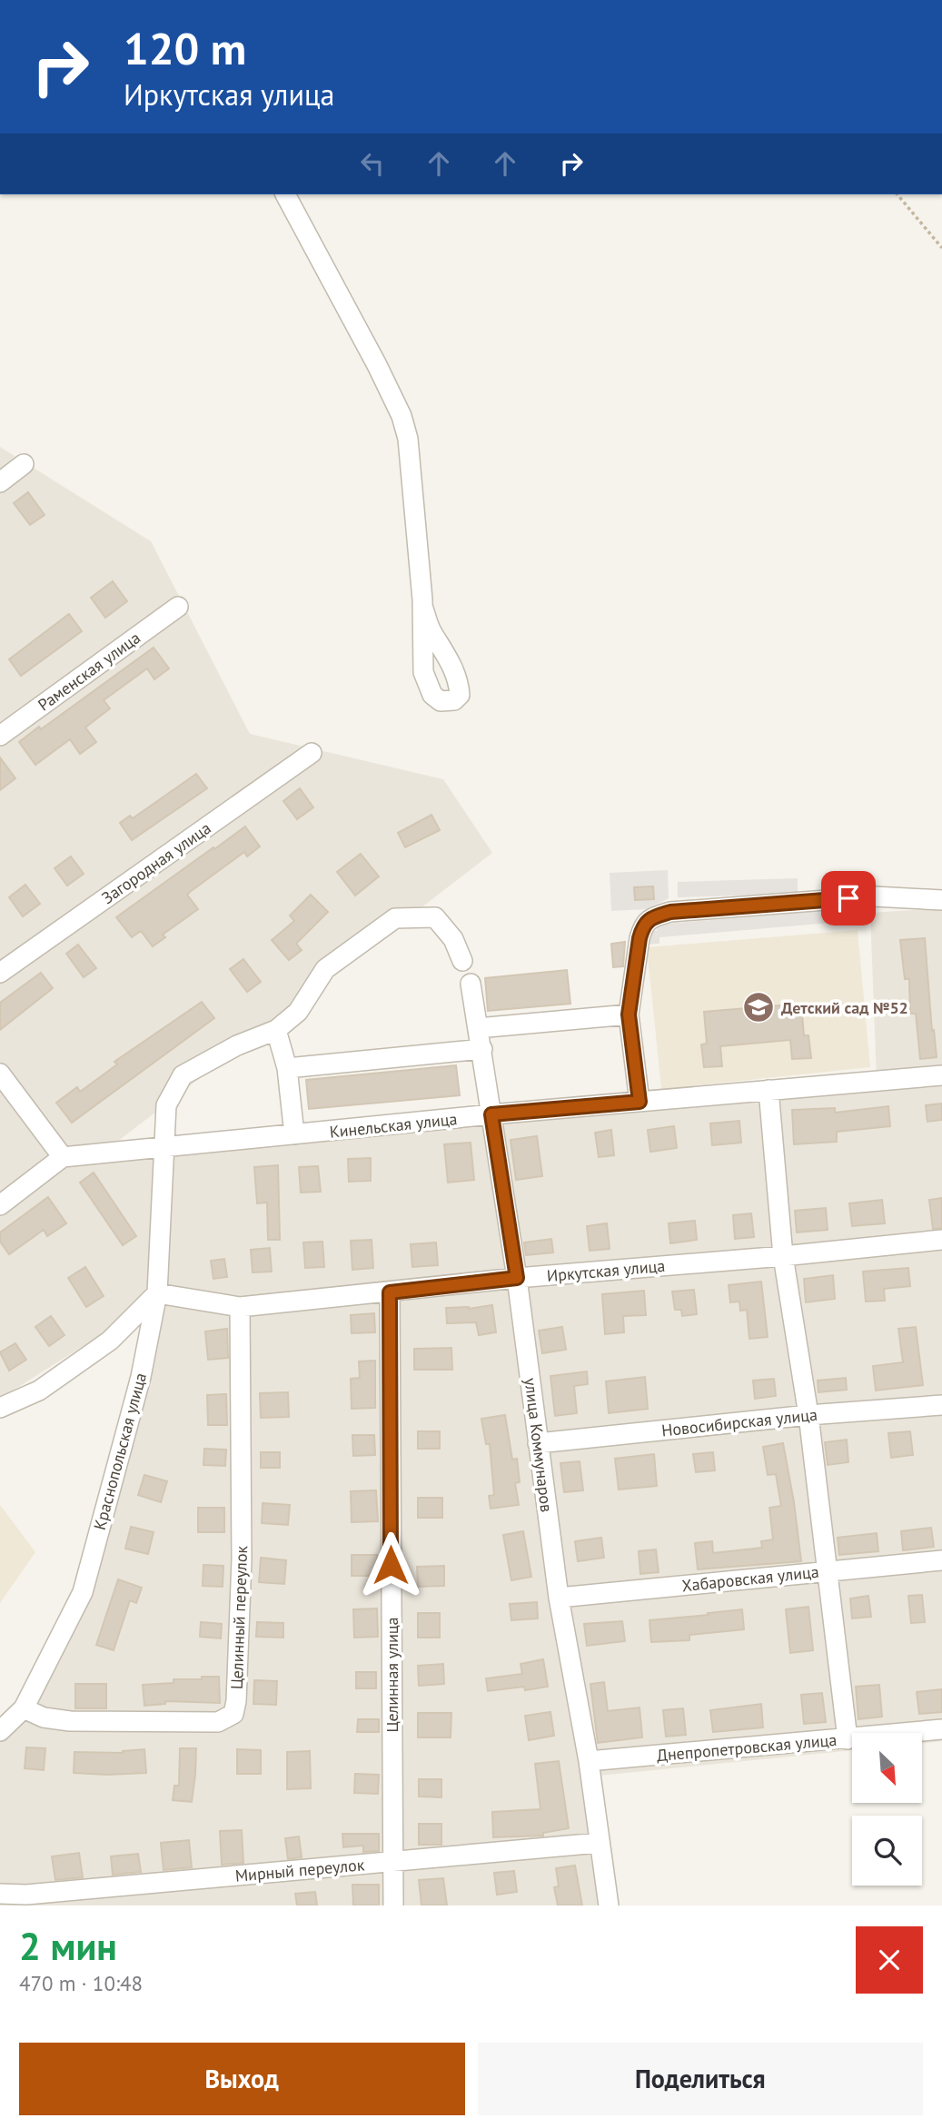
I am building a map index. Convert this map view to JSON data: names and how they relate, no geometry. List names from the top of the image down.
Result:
{
  "streets": {
    "street": [
      "Раменская улица",
      "Загородная улица",
      "Кинельская улица",
      "Иркутская улица",
      "Новосибирская улица",
      "улица Коммунаров",
      "Краснопольская улица",
      "Хабаровская улица",
      "Целинный переулок",
      "Целинная улица",
      "Днепропетровская улица",
      "Мирный переулок"
    ]
  },
  "crossings": [
    ["Кинельская улица", "улица Коммунаров"],
    ["Кинельская улица", "Краснопольская улица"],
    ["Иркутская улица", "улица Коммунаров"],
    ["Иркутская улица", "Краснопольская улица"],
    ["Иркутская улица", "Целинный переулок"],
    ["Иркутская улица", "Целинная улица"],
    ["Новосибирская улица", "улица Коммунаров"],
    ["улица Коммунаров", "Хабаровская улица"],
    ["улица Коммунаров", "Днепропетровская улица"],
    ["улица Коммунаров", "Мирный переулок"],
    ["Краснопольская улица", "Целинный переулок"],
    ["Целинная улица", "Мирный переулок"]
  ],
  "places": {
    "school or university": ["Детский сад №52"]
  },
  "north": "bottom right",
  "page": {
    "turn": ["120 m", "Иркутская улица"],
    "heading": ["2 мин", "470 m · 10:48"],
    "buttons": ["Выход", "Поделиться"]
  }
}
